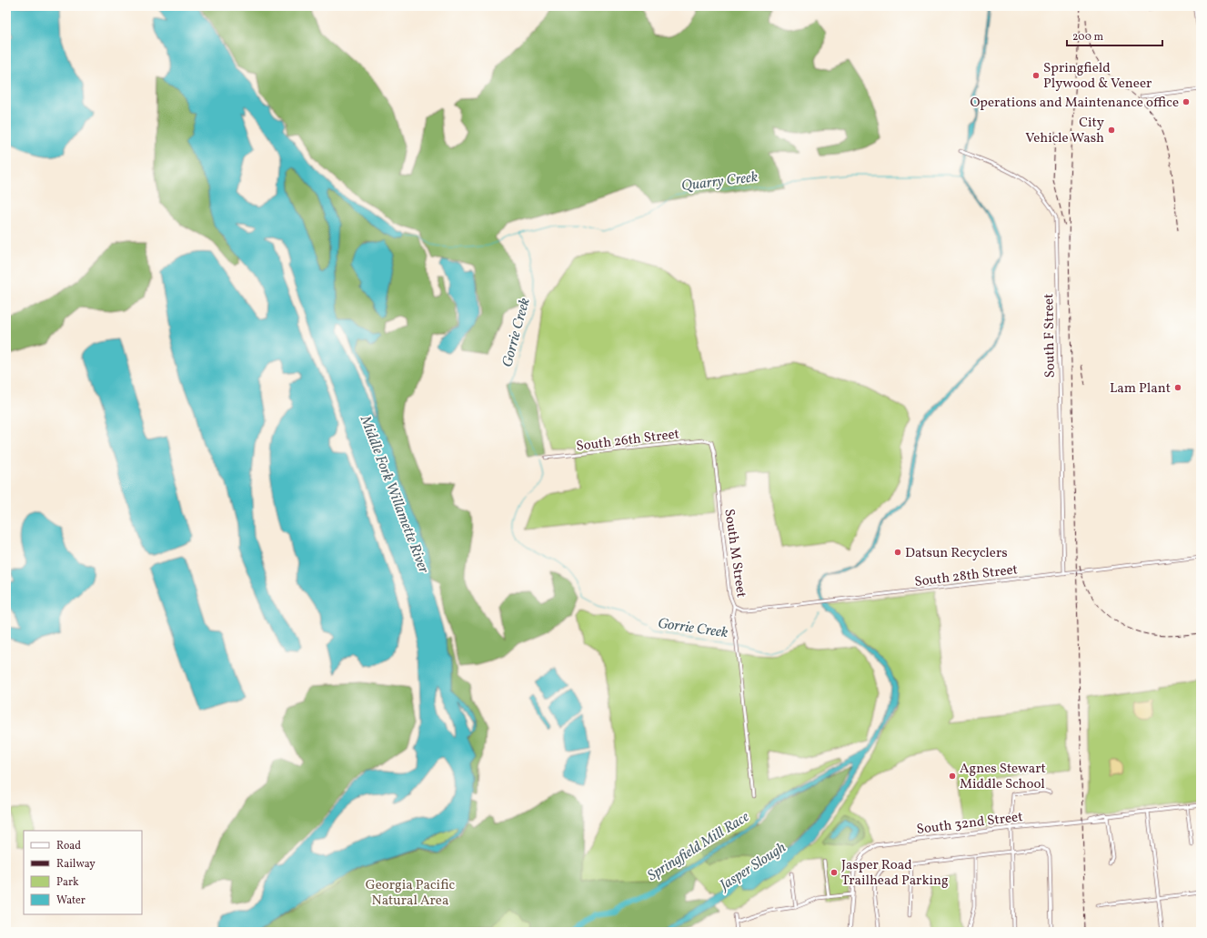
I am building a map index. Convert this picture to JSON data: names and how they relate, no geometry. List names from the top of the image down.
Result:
{
  "streets": {
    "street": [
      "South F Street",
      "South 26th Street",
      "South M Street",
      "South 28th Street",
      "South 32nd Street"
    ]
  },
  "crossings": [
    ["South F Street", "South 28th Street"],
    ["South 26th Street", "South M Street"],
    ["South M Street", "South 28th Street"]
  ],
  "water": [
    "Quarry Creek",
    "Gorrie Creek",
    "Middle Fork Willamette River",
    "Springfield Mill Race",
    "Jasper Slough"
  ],
  "parks": ["Georgia Pacific Natural Area"],
  "places": [
    "Springfield Plywood & Veneer",
    "Operations and Maintenance office",
    "City Vehicle Wash",
    "Lam Plant",
    "Datsun Recyclers",
    "Agnes Stewart Middle School",
    "Jasper Road Trailhead Parking"
  ],
  "legend": [
    "Road",
    "Railway",
    "Park",
    "Water"
  ],
  "scale_bar": "200 m"
}
